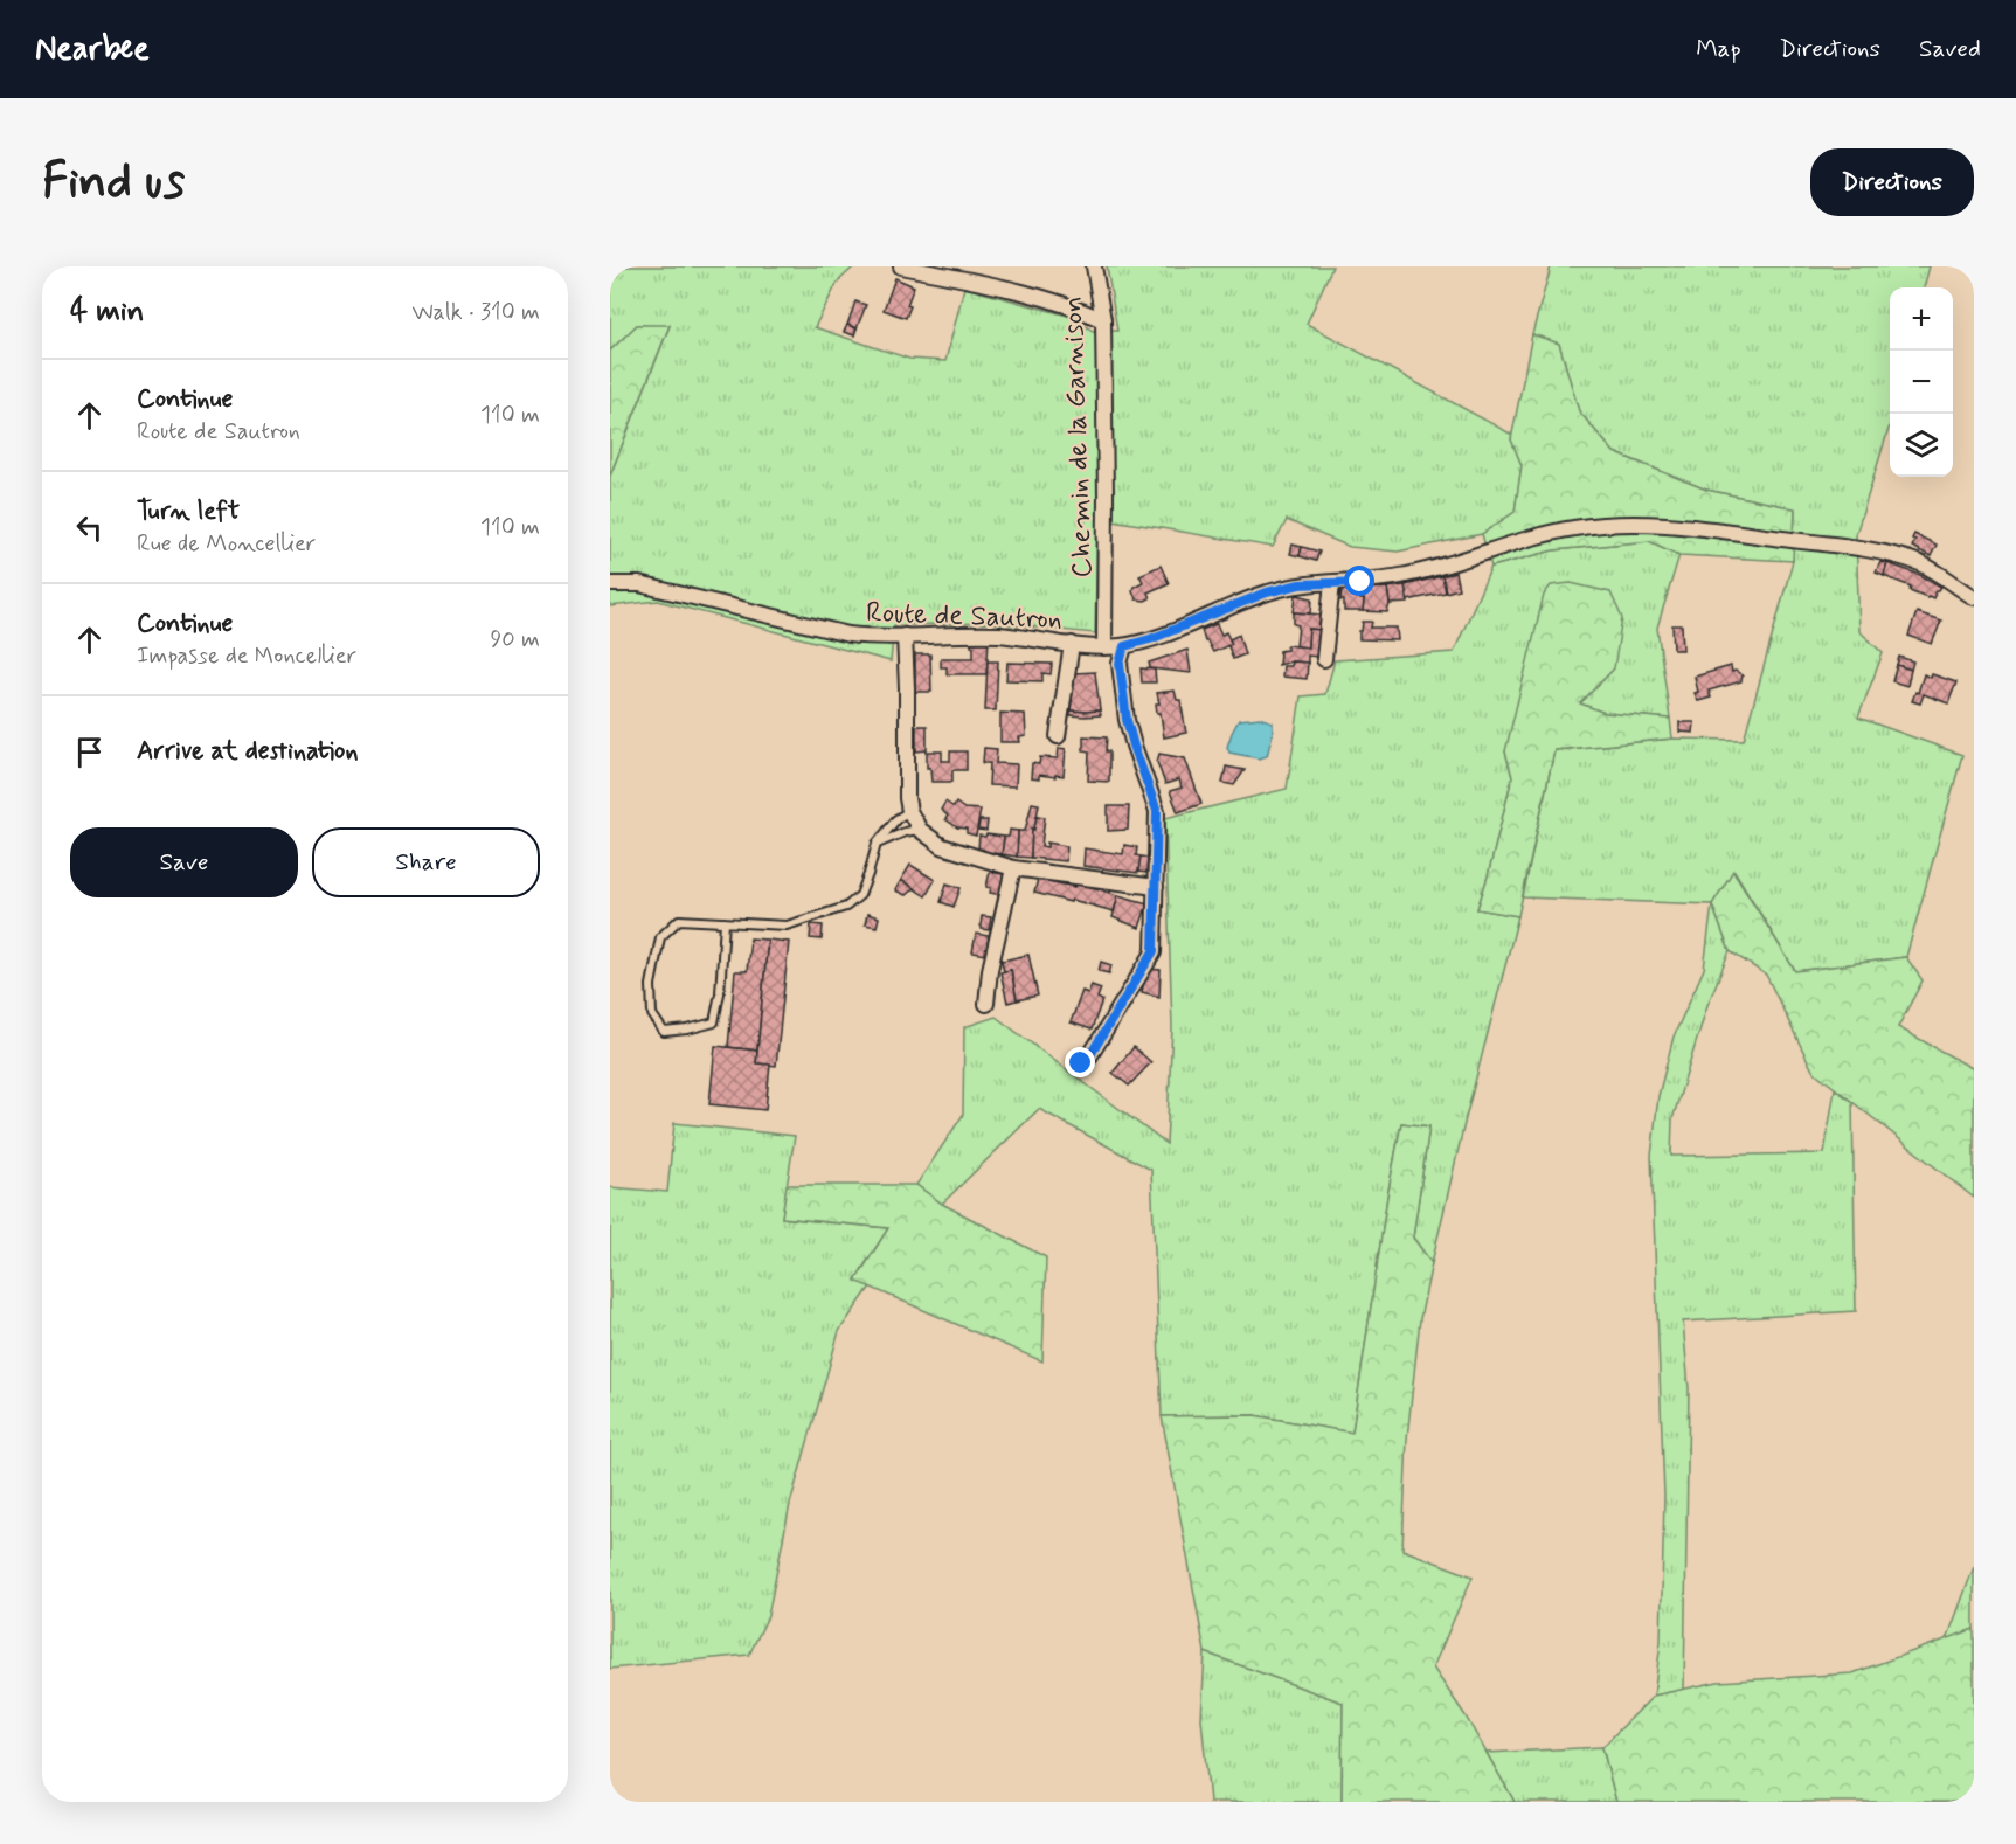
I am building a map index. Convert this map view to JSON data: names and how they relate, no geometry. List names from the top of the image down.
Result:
{
  "streets": {
    "street": ["Chemin de la Garnison", "Route de Sautron"]
  },
  "crossings": [
    ["Chemin de la Garnison", "Route de Sautron"]
  ],
  "page": {
    "header": "Nearbee",
    "nav": ["Map", "Directions", "Saved"],
    "buttons": [
      "Directions",
      ["Save", "Share"]
    ],
    "title": "Find us",
    "heading": ["4 min", "Walk · 310 m"],
    "map_buttons": ["+", "−"],
    "list": [
      ["Continue", "Route de Sautron", "110 m"],
      ["Turn left", "Rue de Moncellier", "110 m"],
      ["Continue", "Impasse de Moncellier", "90 m"],
      "Arrive at destination"
    ]
  }
}
